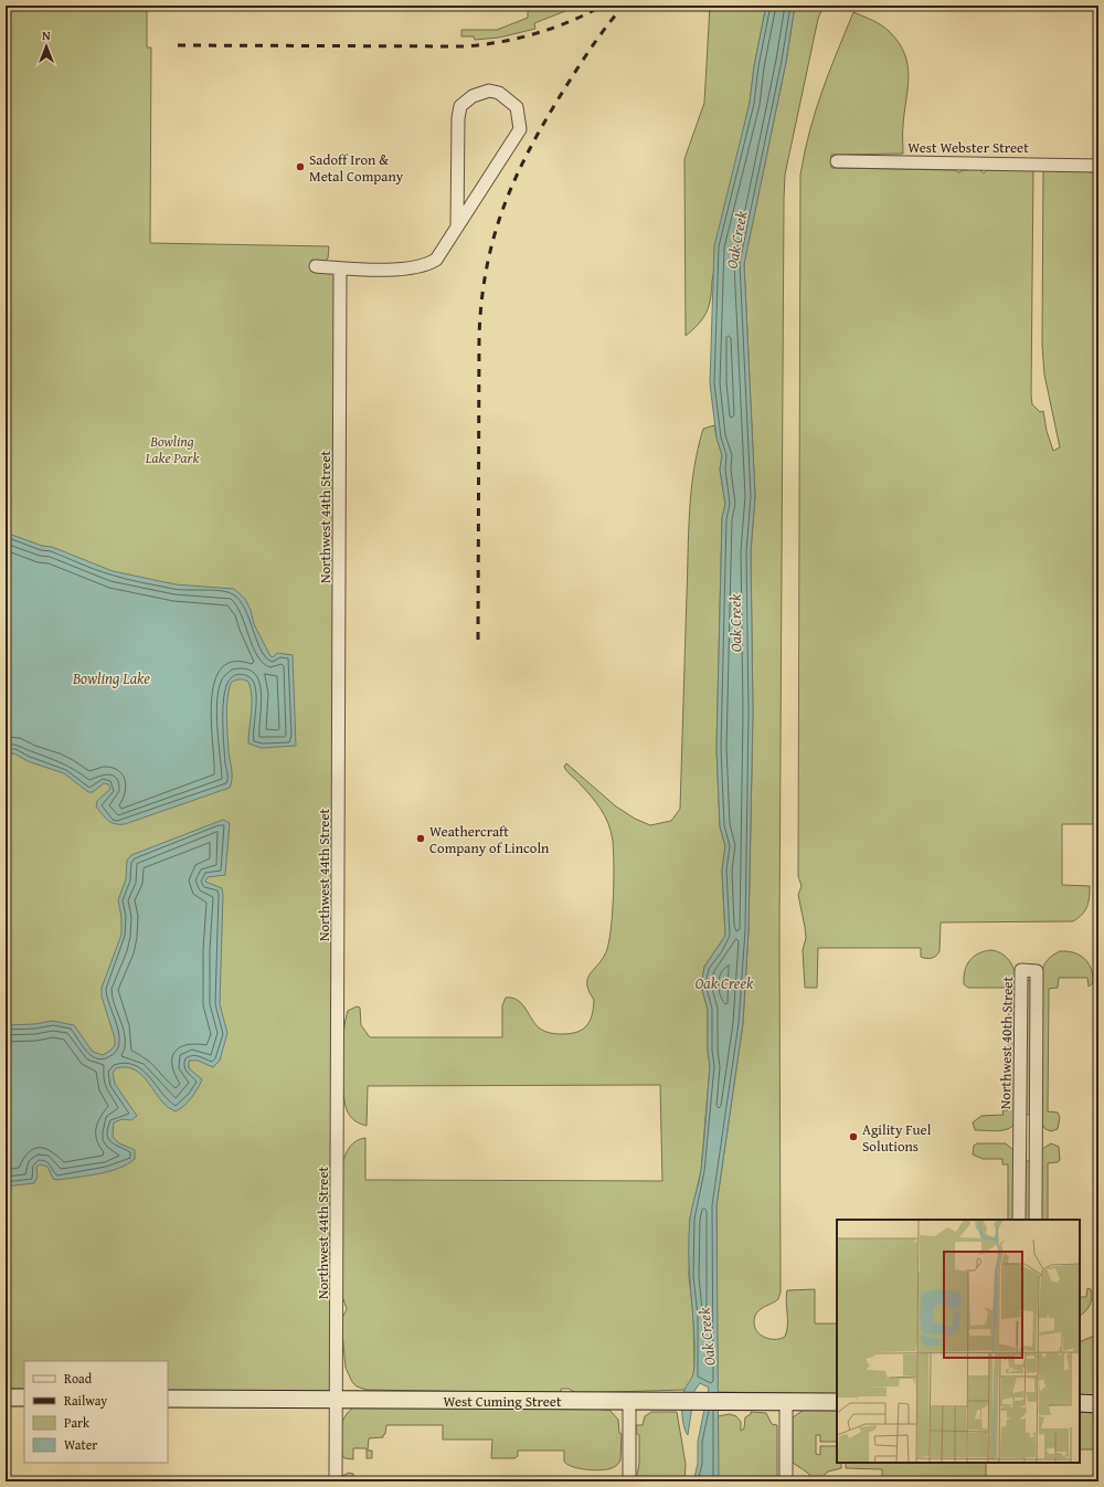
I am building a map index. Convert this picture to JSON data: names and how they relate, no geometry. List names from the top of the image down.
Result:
{
  "streets": {
    "street": [
      "West Webster Street",
      "Northwest 44th Street",
      "Northwest 40th Street",
      "West Cuming Street"
    ]
  },
  "crossings": [
    ["Northwest 44th Street", "West Cuming Street"]
  ],
  "water": ["Oak Creek", "Bowling Lake"],
  "parks": ["Bowling Lake Park"],
  "places": ["Sadoff Iron & Metal Company", "Weathercraft Company of Lincoln", "Agility Fuel Solutions"],
  "legend": [
    "Road",
    "Railway",
    "Park",
    "Water"
  ],
  "north": "top"
}
